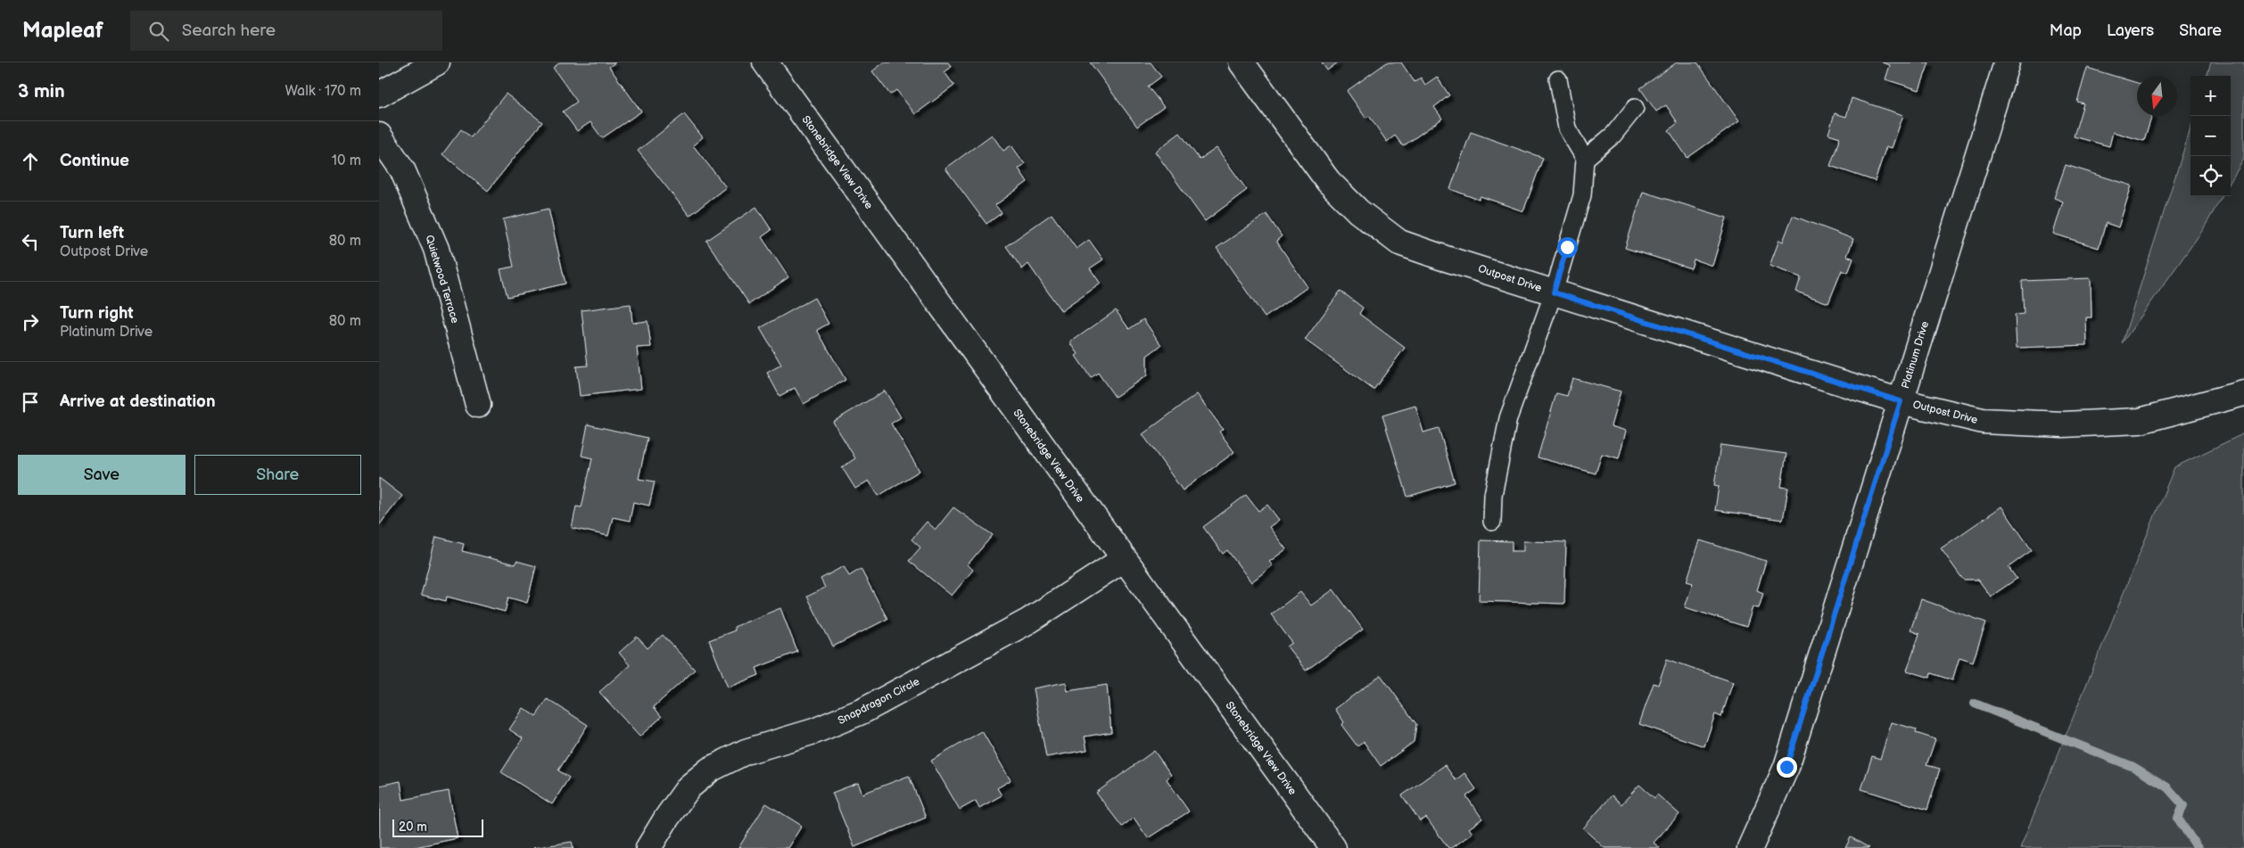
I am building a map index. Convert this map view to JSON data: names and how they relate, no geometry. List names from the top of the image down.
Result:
{
  "streets": {
    "street": [
      "Stonebridge View Drive",
      "Outpost Drive",
      "Quietwood Terrace",
      "Platinum Drive",
      "Snapdragon Circle"
    ]
  },
  "crossings": [
    ["Stonebridge View Drive", "Snapdragon Circle"],
    ["Outpost Drive", "Platinum Drive"]
  ],
  "scale_bar": "20 m",
  "north": "bottom",
  "page": {
    "header": "Mapleaf",
    "search": "Search here",
    "nav": ["Map", "Layers", "Share"],
    "heading": ["3 min", "Walk · 170 m"],
    "map_buttons": ["+", "−"],
    "list": [
      ["Continue", "10 m"],
      ["Turn left", "Outpost Drive", "80 m"],
      ["Turn right", "Platinum Drive", "80 m"],
      "Arrive at destination"
    ],
    "buttons": ["Save", "Share"],
    "scale": "20 m"
  }
}
